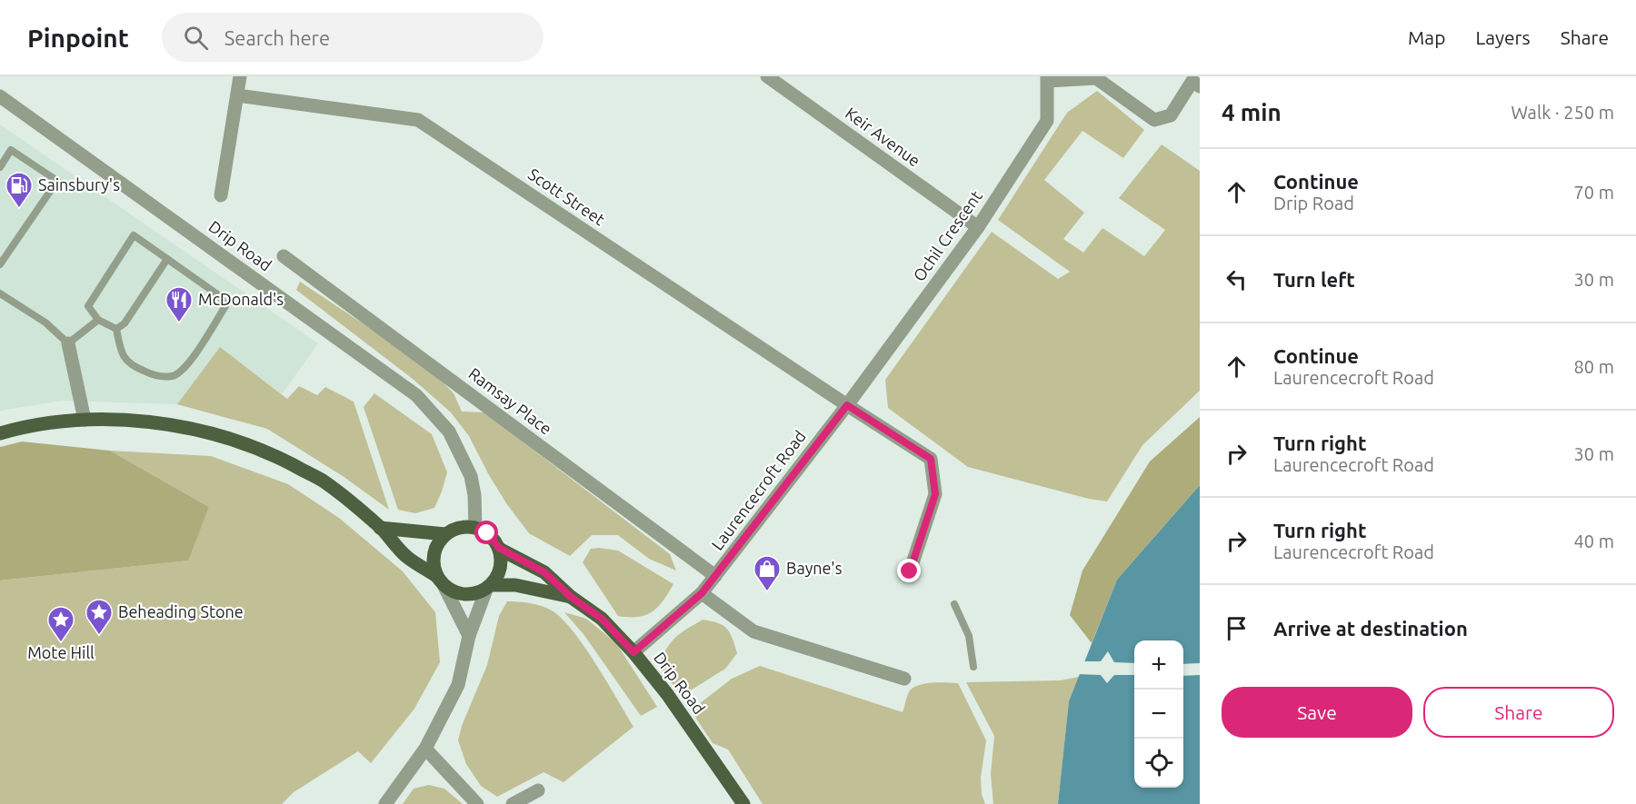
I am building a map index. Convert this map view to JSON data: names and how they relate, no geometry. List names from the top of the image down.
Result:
{
  "streets": {
    "main road": ["Drip Road"],
    "street": [
      "Keir Avenue",
      "Scott Street",
      "Ochil Crescent",
      "Ramsay Place",
      "Laurencecroft Road"
    ]
  },
  "crossings": [
    ["Keir Avenue", "Ochil Crescent"],
    ["Scott Street", "Ochil Crescent"],
    ["Scott Street", "Laurencecroft Road"],
    ["Ochil Crescent", "Laurencecroft Road"],
    ["Drip Road", "Laurencecroft Road"],
    ["Ramsay Place", "Laurencecroft Road"]
  ],
  "places": {
    "fuel station": ["Sainsbury's"],
    "restaurant": ["McDonald's"],
    "shop": ["Bayne's"],
    "place": ["Beheading Stone", "Mote Hill"]
  },
  "page": {
    "header": "Pinpoint",
    "search": "Search here",
    "nav": ["Map", "Layers", "Share"],
    "heading": ["4 min", "Walk · 250 m"],
    "list": [
      ["Continue", "Drip Road", "70 m"],
      ["Turn left", "30 m"],
      ["Continue", "Laurencecroft Road", "80 m"],
      ["Turn right", "Laurencecroft Road", "30 m"],
      ["Turn right", "Laurencecroft Road", "40 m"],
      "Arrive at destination"
    ],
    "map_buttons": ["+", "−"],
    "buttons": ["Save", "Share"]
  }
}
